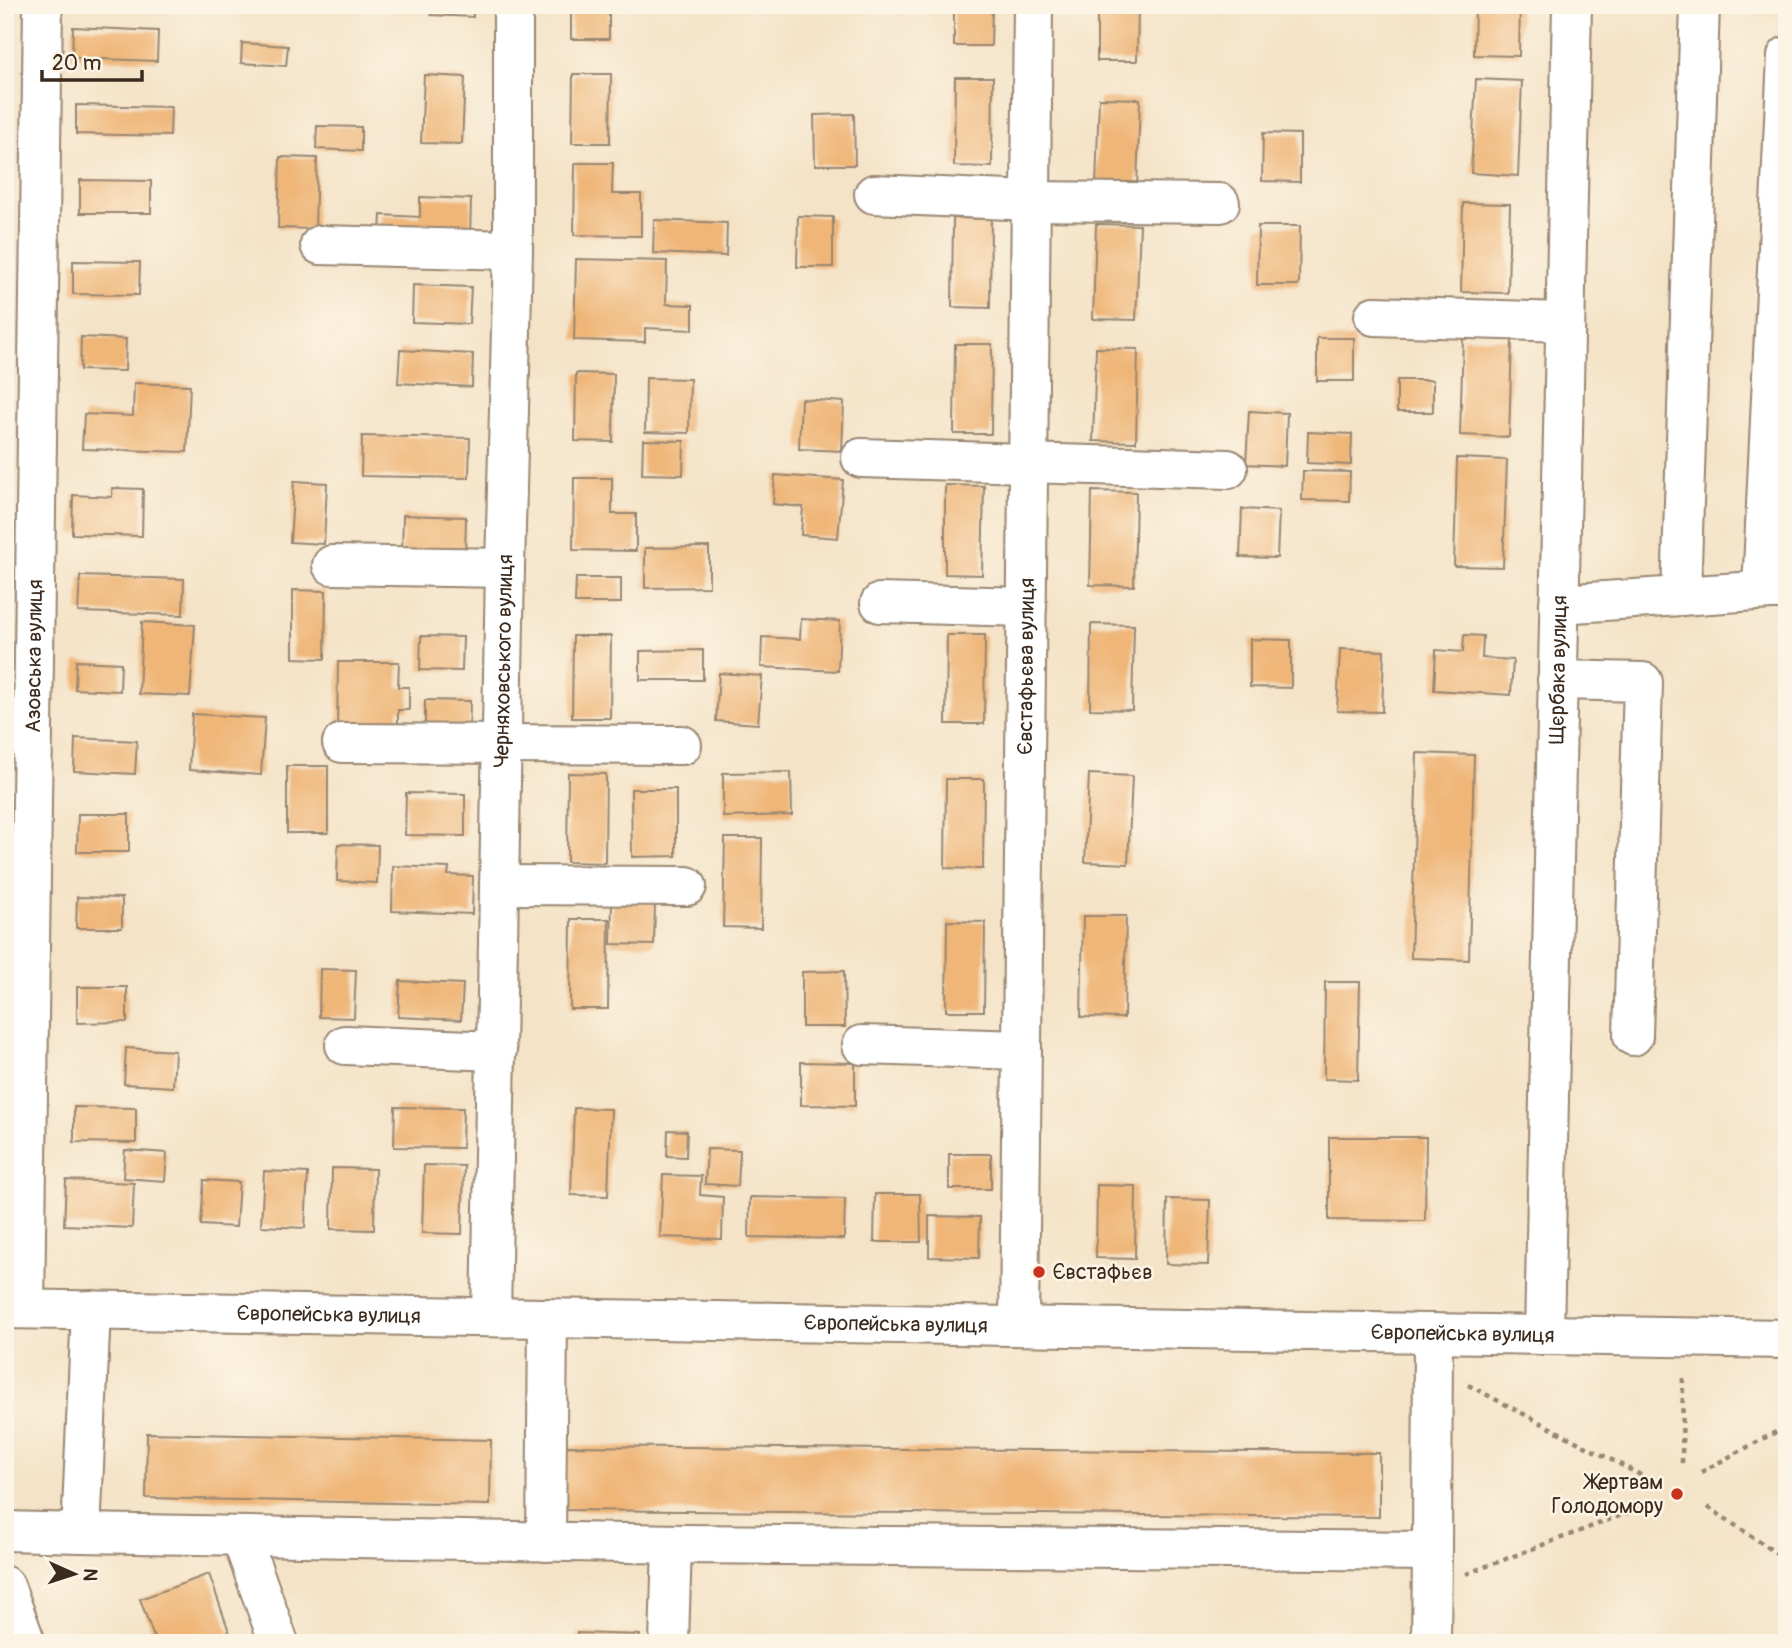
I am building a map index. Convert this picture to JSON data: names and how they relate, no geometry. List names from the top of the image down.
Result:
{
  "streets": {
    "street": [
      "Азовська вулиця",
      "Черняховського вулиця",
      "Євстафьєва вулиця",
      "Щєрбака вулиця",
      "Європейська вулиця"
    ]
  },
  "crossings": [
    ["Азовська вулиця", "Європейська вулиця"],
    ["Черняховського вулиця", "Європейська вулиця"],
    ["Євстафьєва вулиця", "Європейська вулиця"],
    ["Щєрбака вулиця", "Європейська вулиця"]
  ],
  "places": ["Євстафьєв", "Жертвам Голодомору"],
  "scale_bar": "20 m",
  "north": "right"
}
